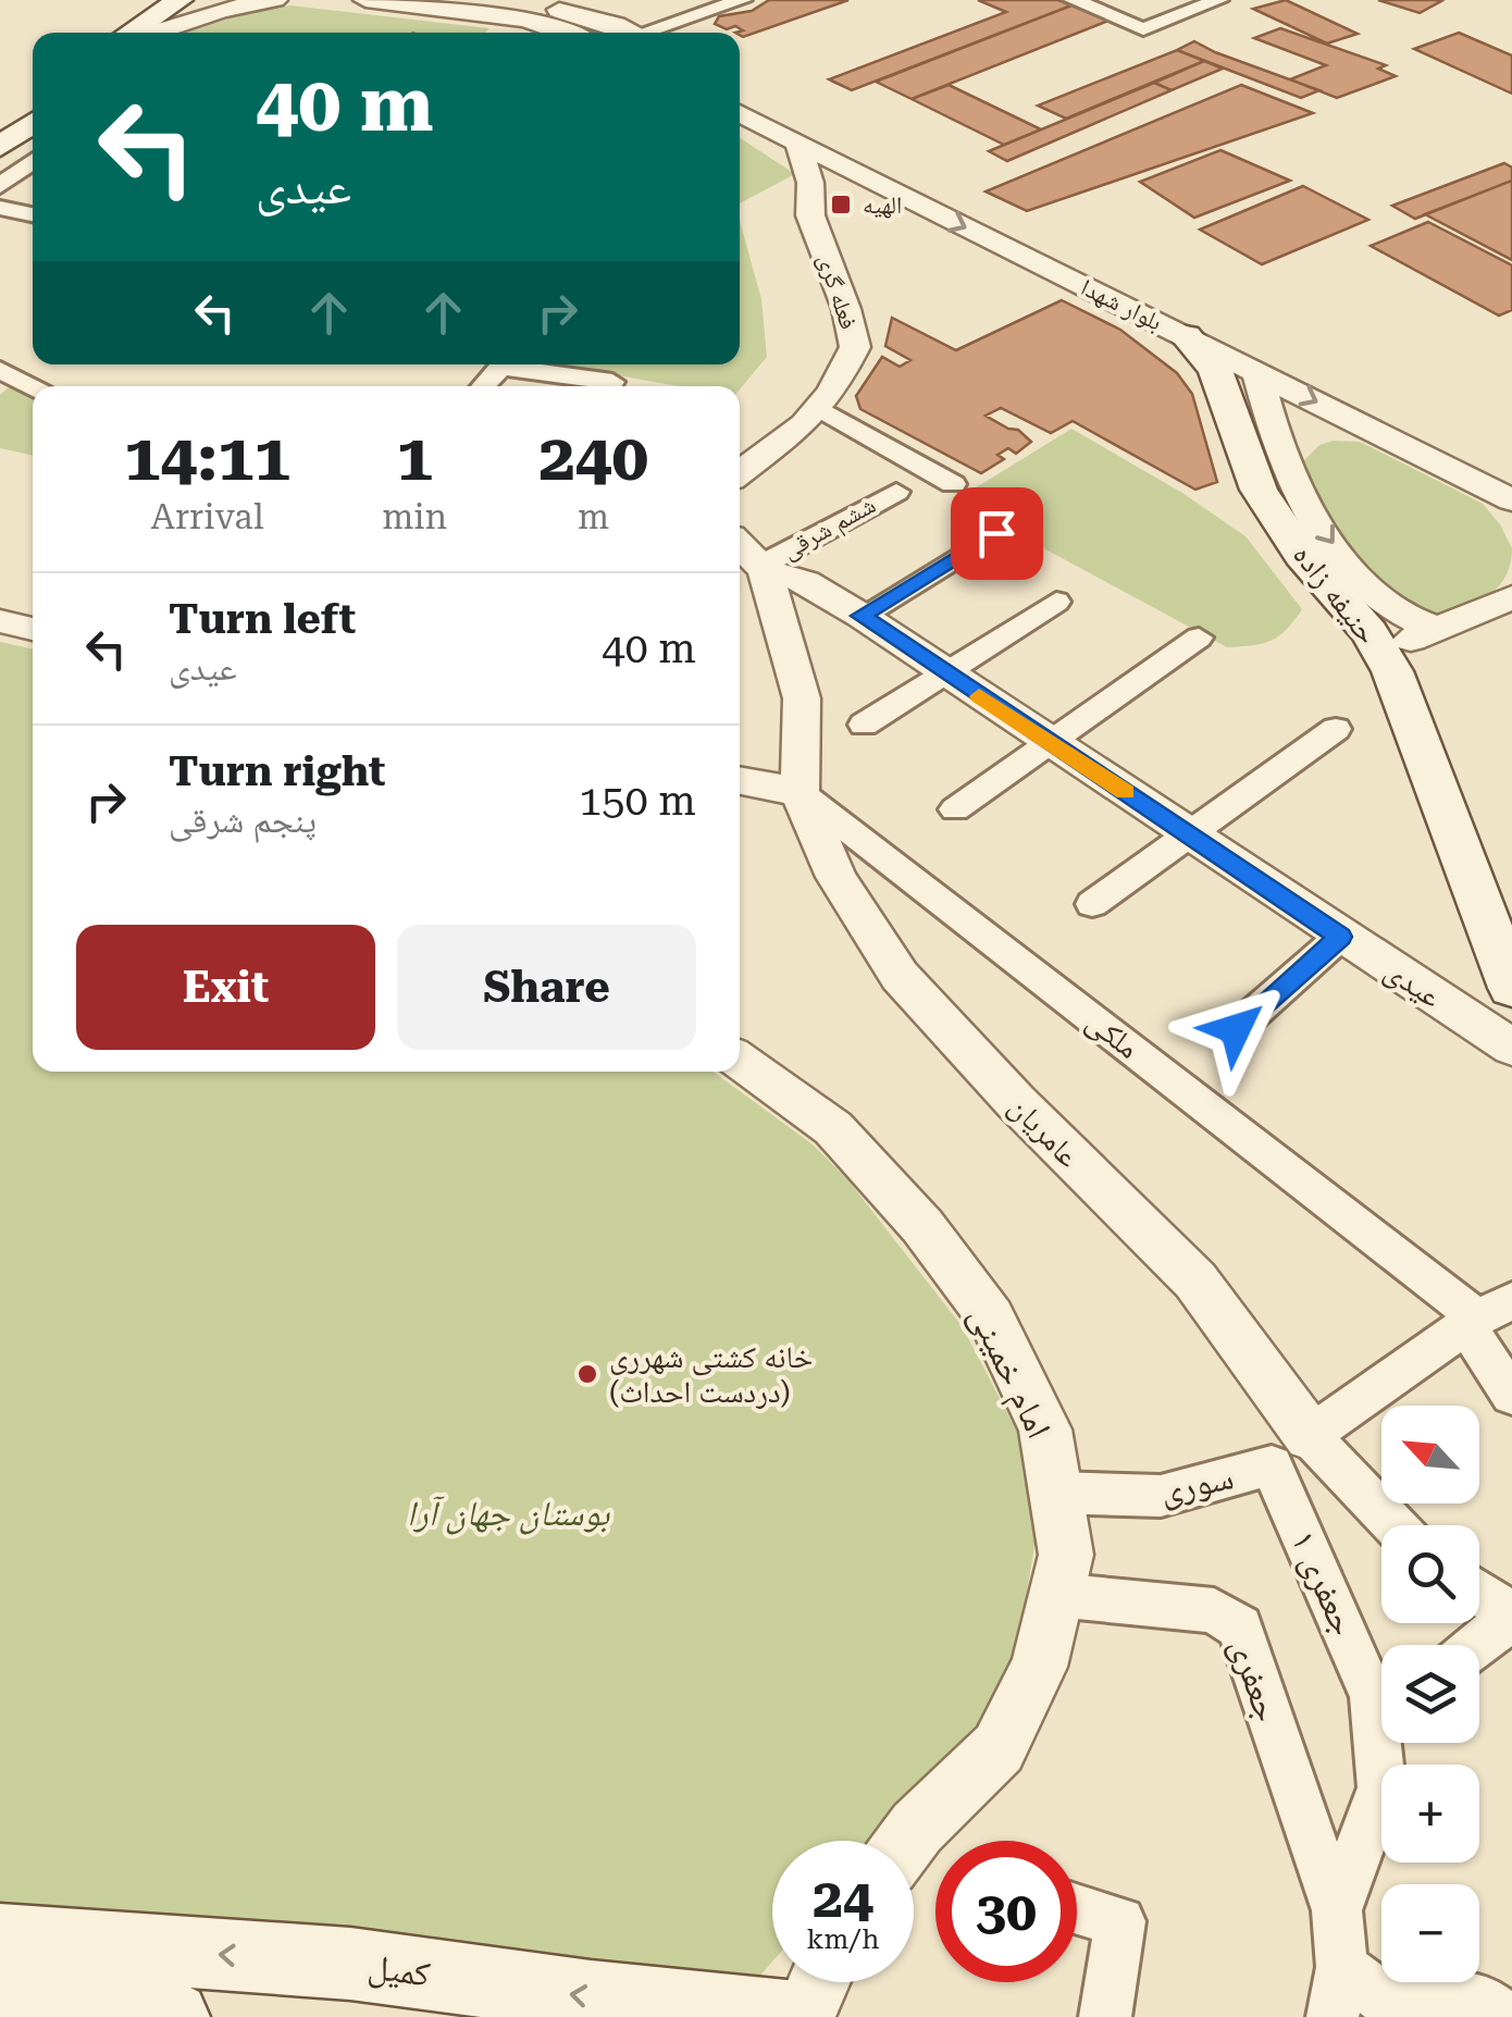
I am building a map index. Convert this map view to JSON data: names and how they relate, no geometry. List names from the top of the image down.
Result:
{
  "streets": {
    "main road": ["حنیفه زاده", "کمیل"],
    "street": [
      "فعله گری",
      "بلوار شهدا",
      "ششم شرقی",
      "عیدی",
      "ملکی",
      "عامریان",
      "امام خمینی",
      "سوری",
      "جعفری ۱",
      "جعفری"
    ]
  },
  "crossings": [
    ["بلوار شهدا", "حنیفه زاده"],
    ["ششم شرقی", "عیدی"],
    ["ششم شرقی", "عامریان"],
    ["عیدی", "عامریان"],
    ["ملکی", "عامریان"],
    ["امام خمینی", "سوری"],
    ["امام خمینی", "جعفری"],
    ["سوری", "جعفری ۱"],
    ["جعفری ۱", "جعفری"]
  ],
  "one_way": ["کمیل"],
  "parks": ["بوستان جهان آرا"],
  "places": {
    "transit": ["الهیه"],
    "other": ["خانه کشتی شهرری (دردست احداث)"]
  },
  "north": "top left",
  "page": {
    "turn": ["40 m", "عیدی"],
    "eta": [
      "14:11",
      "Arrival",
      "1",
      "min",
      "240",
      "m"
    ],
    "list": [
      {
        "name": "Turn left",
        "note": "عیدی",
        "value": "40 m"
      },
      {
        "name": "Turn right",
        "note": "پنجم شرقی",
        "value": "150 m"
      }
    ],
    "buttons": ["Exit", "Share"],
    "map_buttons": ["+", "−"],
    "speed": "24 km/h",
    "limit": "30"
  }
}
